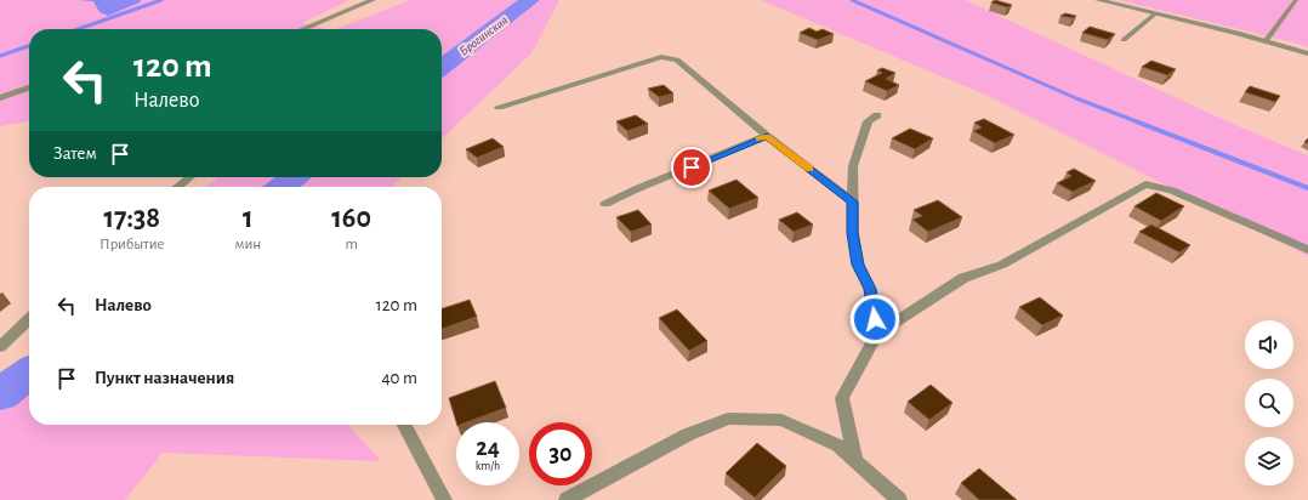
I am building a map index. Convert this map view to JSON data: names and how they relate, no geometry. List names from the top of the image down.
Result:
{
  "water": ["Брогинская"],
  "page": {
    "turn": ["120 m", "Налево"],
    "then": "Затем",
    "eta": [
      "17:38",
      "Прибытие",
      "1",
      "мин",
      "160",
      "m"
    ],
    "list": [
      {
        "name": "Налево",
        "value": "120 m"
      },
      {
        "name": "Пункт назначения",
        "value": "40 m"
      }
    ],
    "speed": "24 km/h",
    "limit": "30"
  }
}
